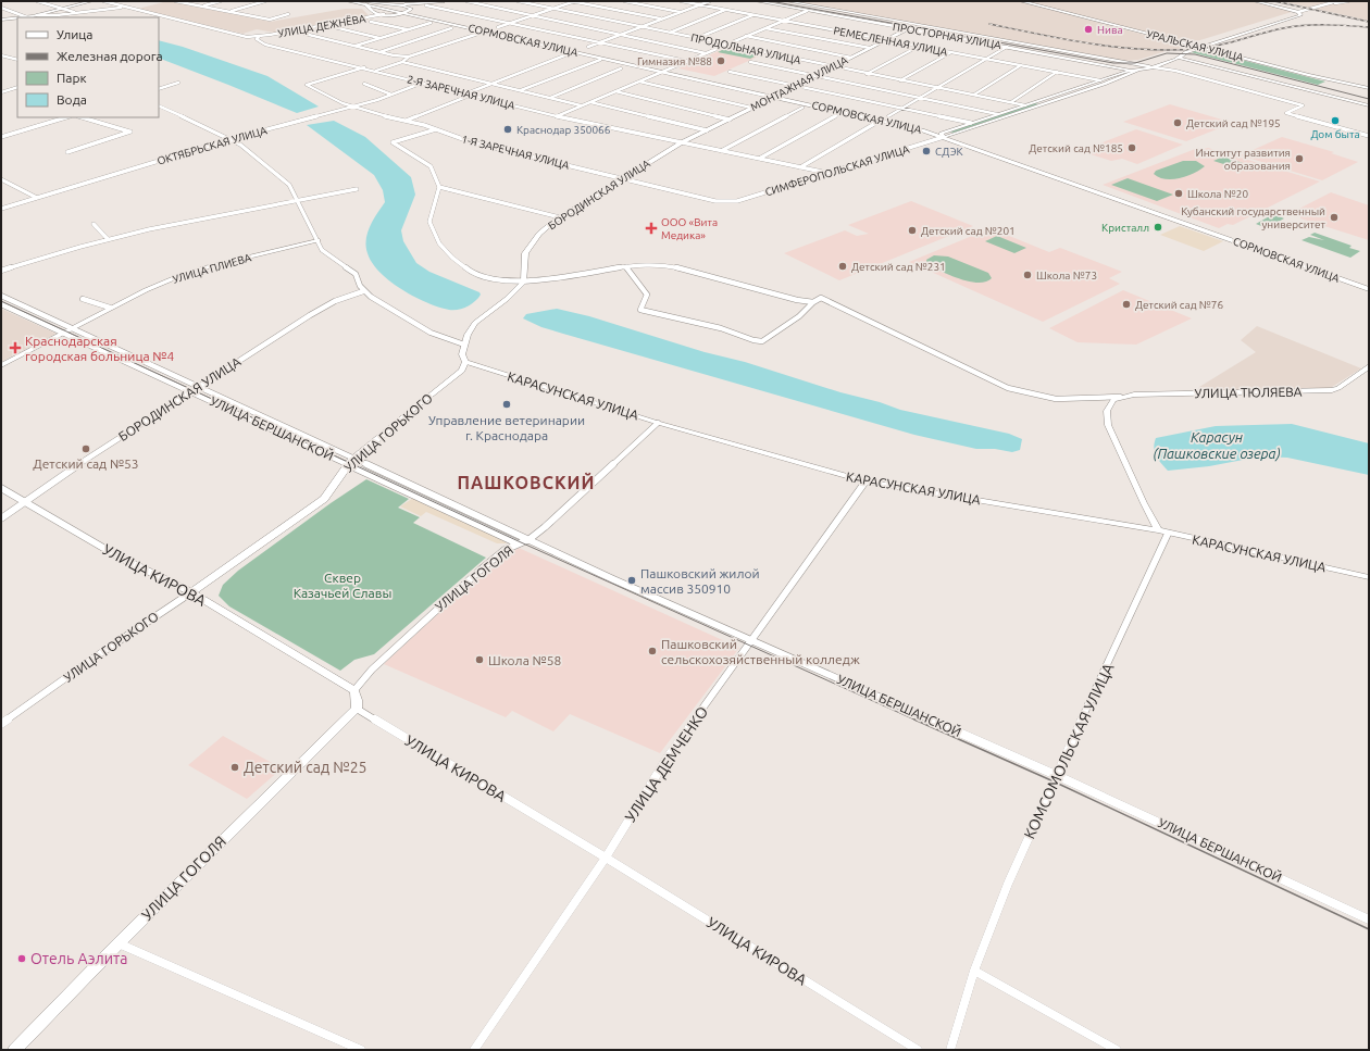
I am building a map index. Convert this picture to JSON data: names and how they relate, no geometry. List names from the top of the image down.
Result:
{
  "streets": {
    "main road": [
      "СОРМОВСКАЯ УЛИЦА",
      "УРАЛЬСКАЯ УЛИЦА",
      "МОНТАЖНАЯ УЛИЦА",
      "БОРОДИНСКАЯ УЛИЦА",
      "УЛИЦА ГОРЬКОГО",
      "УЛИЦА КИРОВА",
      "УЛИЦА ГОГОЛЯ"
    ],
    "street": [
      "УЛИЦА ДЕЖНЁВА",
      "ПРОСТОРНАЯ УЛИЦА",
      "РЕМЕСЛЕННАЯ УЛИЦА",
      "ПРОДОЛЬНАЯ УЛИЦА",
      "2-Я ЗАРЕЧНАЯ УЛИЦА",
      "ОКТЯБРЬСКАЯ УЛИЦА",
      "1-Я ЗАРЕЧНАЯ УЛИЦА",
      "СИМФЕРОПОЛЬСКАЯ УЛИЦА",
      "УЛИЦА ПЛИЕВА",
      "УЛИЦА ТЮЛЯЕВА",
      "КАРАСУНСКАЯ УЛИЦА",
      "УЛИЦА БЕРШАНСКОЙ",
      "КОМСОМОЛЬСКАЯ УЛИЦА",
      "УЛИЦА ДЕМЧЕНКО"
    ]
  },
  "crossings": [
    ["УЛИЦА ДЕЖНЁВА", "2-Я ЗАРЕЧНАЯ УЛИЦА"],
    ["ПРОСТОРНАЯ УЛИЦА", "МОНТАЖНАЯ УЛИЦА"],
    ["ПРОСТОРНАЯ УЛИЦА", "СИМФЕРОПОЛЬСКАЯ УЛИЦА"],
    ["СОРМОВСКАЯ УЛИЦА", "МОНТАЖНАЯ УЛИЦА"],
    ["СОРМОВСКАЯ УЛИЦА", "СИМФЕРОПОЛЬСКАЯ УЛИЦА"],
    ["РЕМЕСЛЕННАЯ УЛИЦА", "МОНТАЖНАЯ УЛИЦА"],
    ["РЕМЕСЛЕННАЯ УЛИЦА", "СИМФЕРОПОЛЬСКАЯ УЛИЦА"],
    ["УРАЛЬСКАЯ УЛИЦА", "СИМФЕРОПОЛЬСКАЯ УЛИЦА"],
    ["ПРОДОЛЬНАЯ УЛИЦА", "МОНТАЖНАЯ УЛИЦА"],
    ["ПРОДОЛЬНАЯ УЛИЦА", "СИМФЕРОПОЛЬСКАЯ УЛИЦА"],
    ["МОНТАЖНАЯ УЛИЦА", "2-Я ЗАРЕЧНАЯ УЛИЦА"],
    ["МОНТАЖНАЯ УЛИЦА", "БОРОДИНСКАЯ УЛИЦА"],
    ["2-Я ЗАРЕЧНАЯ УЛИЦА", "ОКТЯБРЬСКАЯ УЛИЦА"],
    ["2-Я ЗАРЕЧНАЯ УЛИЦА", "1-Я ЗАРЕЧНАЯ УЛИЦА"],
    ["2-Я ЗАРЕЧНАЯ УЛИЦА", "СИМФЕРОПОЛЬСКАЯ УЛИЦА"],
    ["2-Я ЗАРЕЧНАЯ УЛИЦА", "БОРОДИНСКАЯ УЛИЦА"],
    ["ОКТЯБРЬСКАЯ УЛИЦА", "1-Я ЗАРЕЧНАЯ УЛИЦА"],
    ["1-Я ЗАРЕЧНАЯ УЛИЦА", "СИМФЕРОПОЛЬСКАЯ УЛИЦА"],
    ["1-Я ЗАРЕЧНАЯ УЛИЦА", "БОРОДИНСКАЯ УЛИЦА"],
    ["БОРОДИНСКАЯ УЛИЦА", "УЛИЦА БЕРШАНСКОЙ"],
    ["БОРОДИНСКАЯ УЛИЦА", "УЛИЦА КИРОВА"],
    ["УЛИЦА ПЛИЕВА", "УЛИЦА БЕРШАНСКОЙ"],
    ["КАРАСУНСКАЯ УЛИЦА", "УЛИЦА ГОРЬКОГО"],
    ["КАРАСУНСКАЯ УЛИЦА", "УЛИЦА ГОГОЛЯ"],
    ["КАРАСУНСКАЯ УЛИЦА", "КОМСОМОЛЬСКАЯ УЛИЦА"],
    ["КАРАСУНСКАЯ УЛИЦА", "УЛИЦА ДЕМЧЕНКО"],
    ["УЛИЦА БЕРШАНСКОЙ", "УЛИЦА ГОРЬКОГО"],
    ["УЛИЦА БЕРШАНСКОЙ", "УЛИЦА ГОГОЛЯ"],
    ["УЛИЦА БЕРШАНСКОЙ", "КОМСОМОЛЬСКАЯ УЛИЦА"],
    ["УЛИЦА БЕРШАНСКОЙ", "УЛИЦА ДЕМЧЕНКО"],
    ["УЛИЦА ГОРЬКОГО", "УЛИЦА КИРОВА"],
    ["УЛИЦА КИРОВА", "УЛИЦА ГОГОЛЯ"],
    ["УЛИЦА КИРОВА", "УЛИЦА ДЕМЧЕНКО"]
  ],
  "districts": ["ПАШКОВСКИЙ"],
  "water": ["Карасун (Пашковские озера)"],
  "parks": ["Сквер Казачьей Славы"],
  "places": {
    "other": [
      "Нива",
      "Гимназия №88",
      "Дом быта",
      "Детский сад №195",
      "Краснодар 350066",
      "Детский сад №185",
      "СДЭК",
      "Институт развития образования",
      "Школа №20",
      "Кубанский государственный университет",
      "Кристалл",
      "Детский сад №201",
      "Детский сад №231",
      "Школа №73",
      "Детский сад №76",
      "Управление ветеринарии г. Краснодара",
      "Детский сад №53",
      "Пашковский жилой массив 350910",
      "Пашковский сельскохозяйственный колледж",
      "Школа №58",
      "Детский сад №25",
      "Отель Аэлита"
    ],
    "health": ["ООО «Вита Медика»", "Краснодарская городская больница №4"]
  },
  "legend": [
    "Улица",
    "Железная дорога",
    "Парк",
    "Вода"
  ]
}
